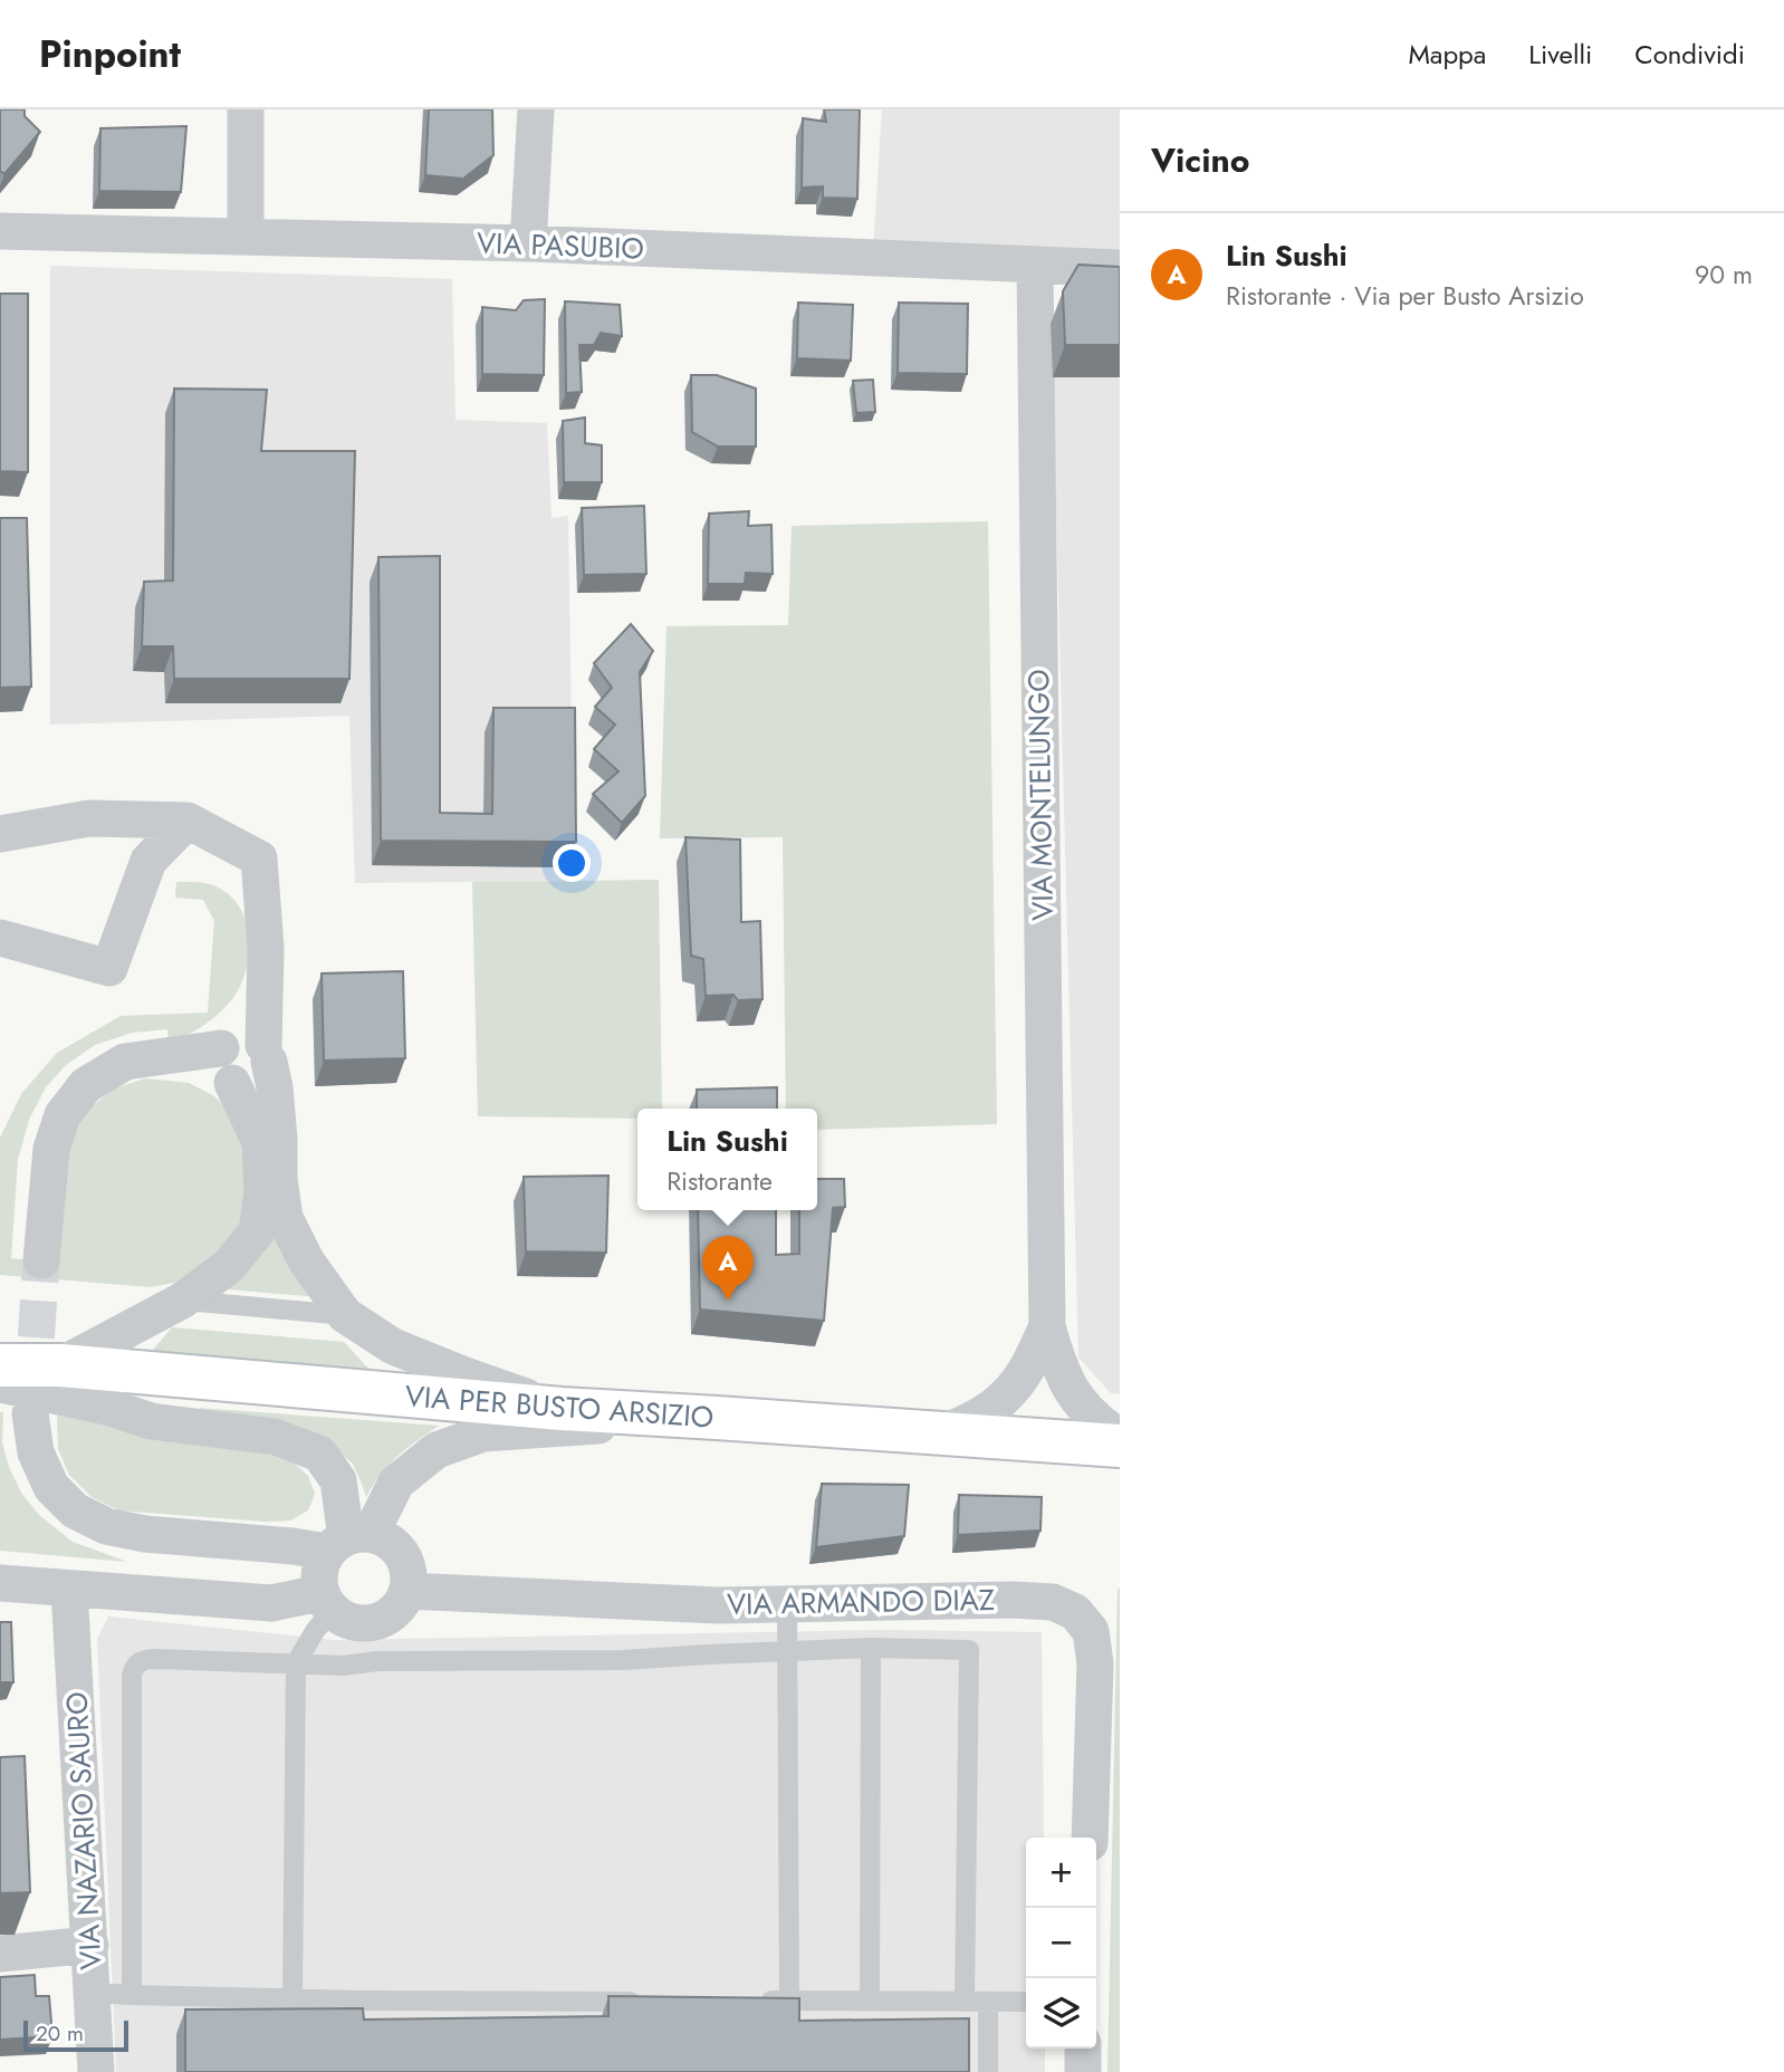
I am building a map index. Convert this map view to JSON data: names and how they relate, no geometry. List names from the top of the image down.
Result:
{
  "streets": {
    "main road": ["VIA PER BUSTO ARSIZIO"],
    "street": [
      "VIA PASUBIO",
      "VIA MONTELUNGO",
      "VIA ARMANDO DIAZ",
      "VIA NAZARIO SAURO"
    ]
  },
  "crossings": [
    ["VIA PASUBIO", "VIA MONTELUNGO"],
    ["VIA MONTELUNGO", "VIA PER BUSTO ARSIZIO"]
  ],
  "scale_bar": "20 m",
  "page": {
    "header": "Pinpoint",
    "nav": ["Mappa", "Livelli", "Condividi"],
    "heading": "Vicino",
    "list": [
      {
        "mark": "A",
        "name": "Lin Sushi",
        "note": "Ristorante · Via per Busto Arsizio",
        "value": "90 m"
      }
    ],
    "popup": ["Lin Sushi", "Ristorante"],
    "pins": "A",
    "map_buttons": ["+", "−"],
    "scale": "20 m"
  }
}
